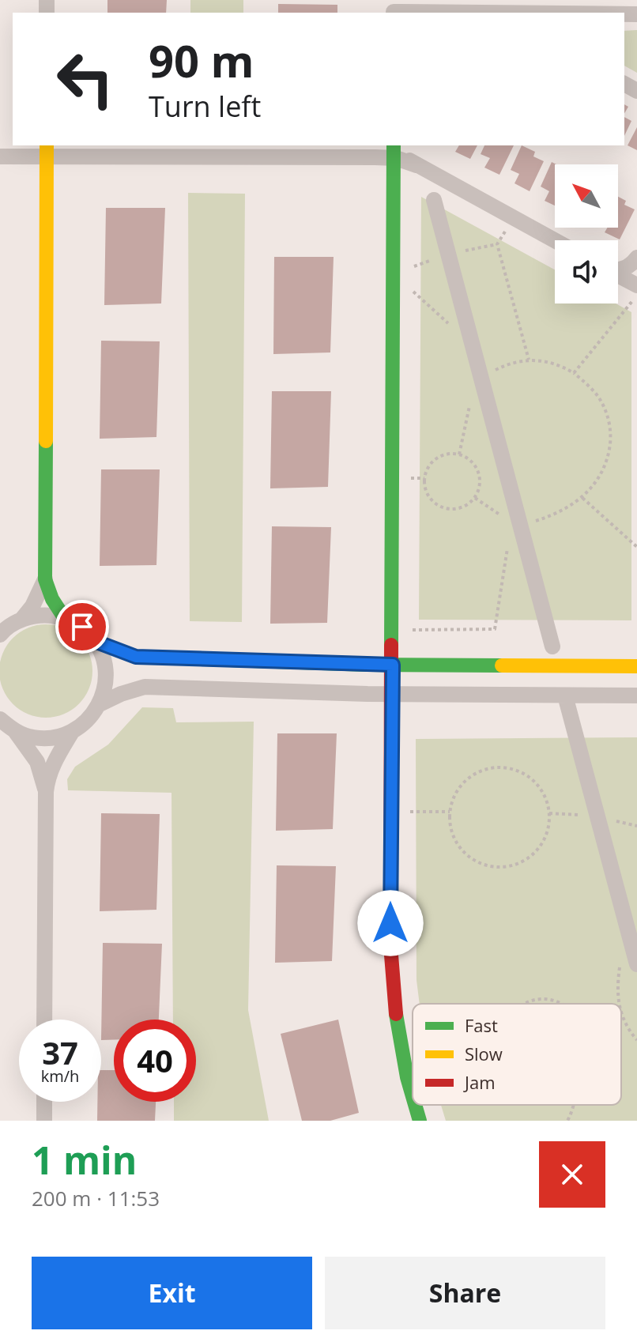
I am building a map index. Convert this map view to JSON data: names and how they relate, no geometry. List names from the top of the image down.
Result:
{
  "legend": ["Fast", "Slow", "Jam"],
  "north": "top left",
  "page": {
    "turn": ["90 m", "Turn left"],
    "speed": "37 km/h",
    "limit": "40",
    "heading": ["1 min", "200 m · 11:53"],
    "buttons": ["Exit", "Share"]
  }
}
